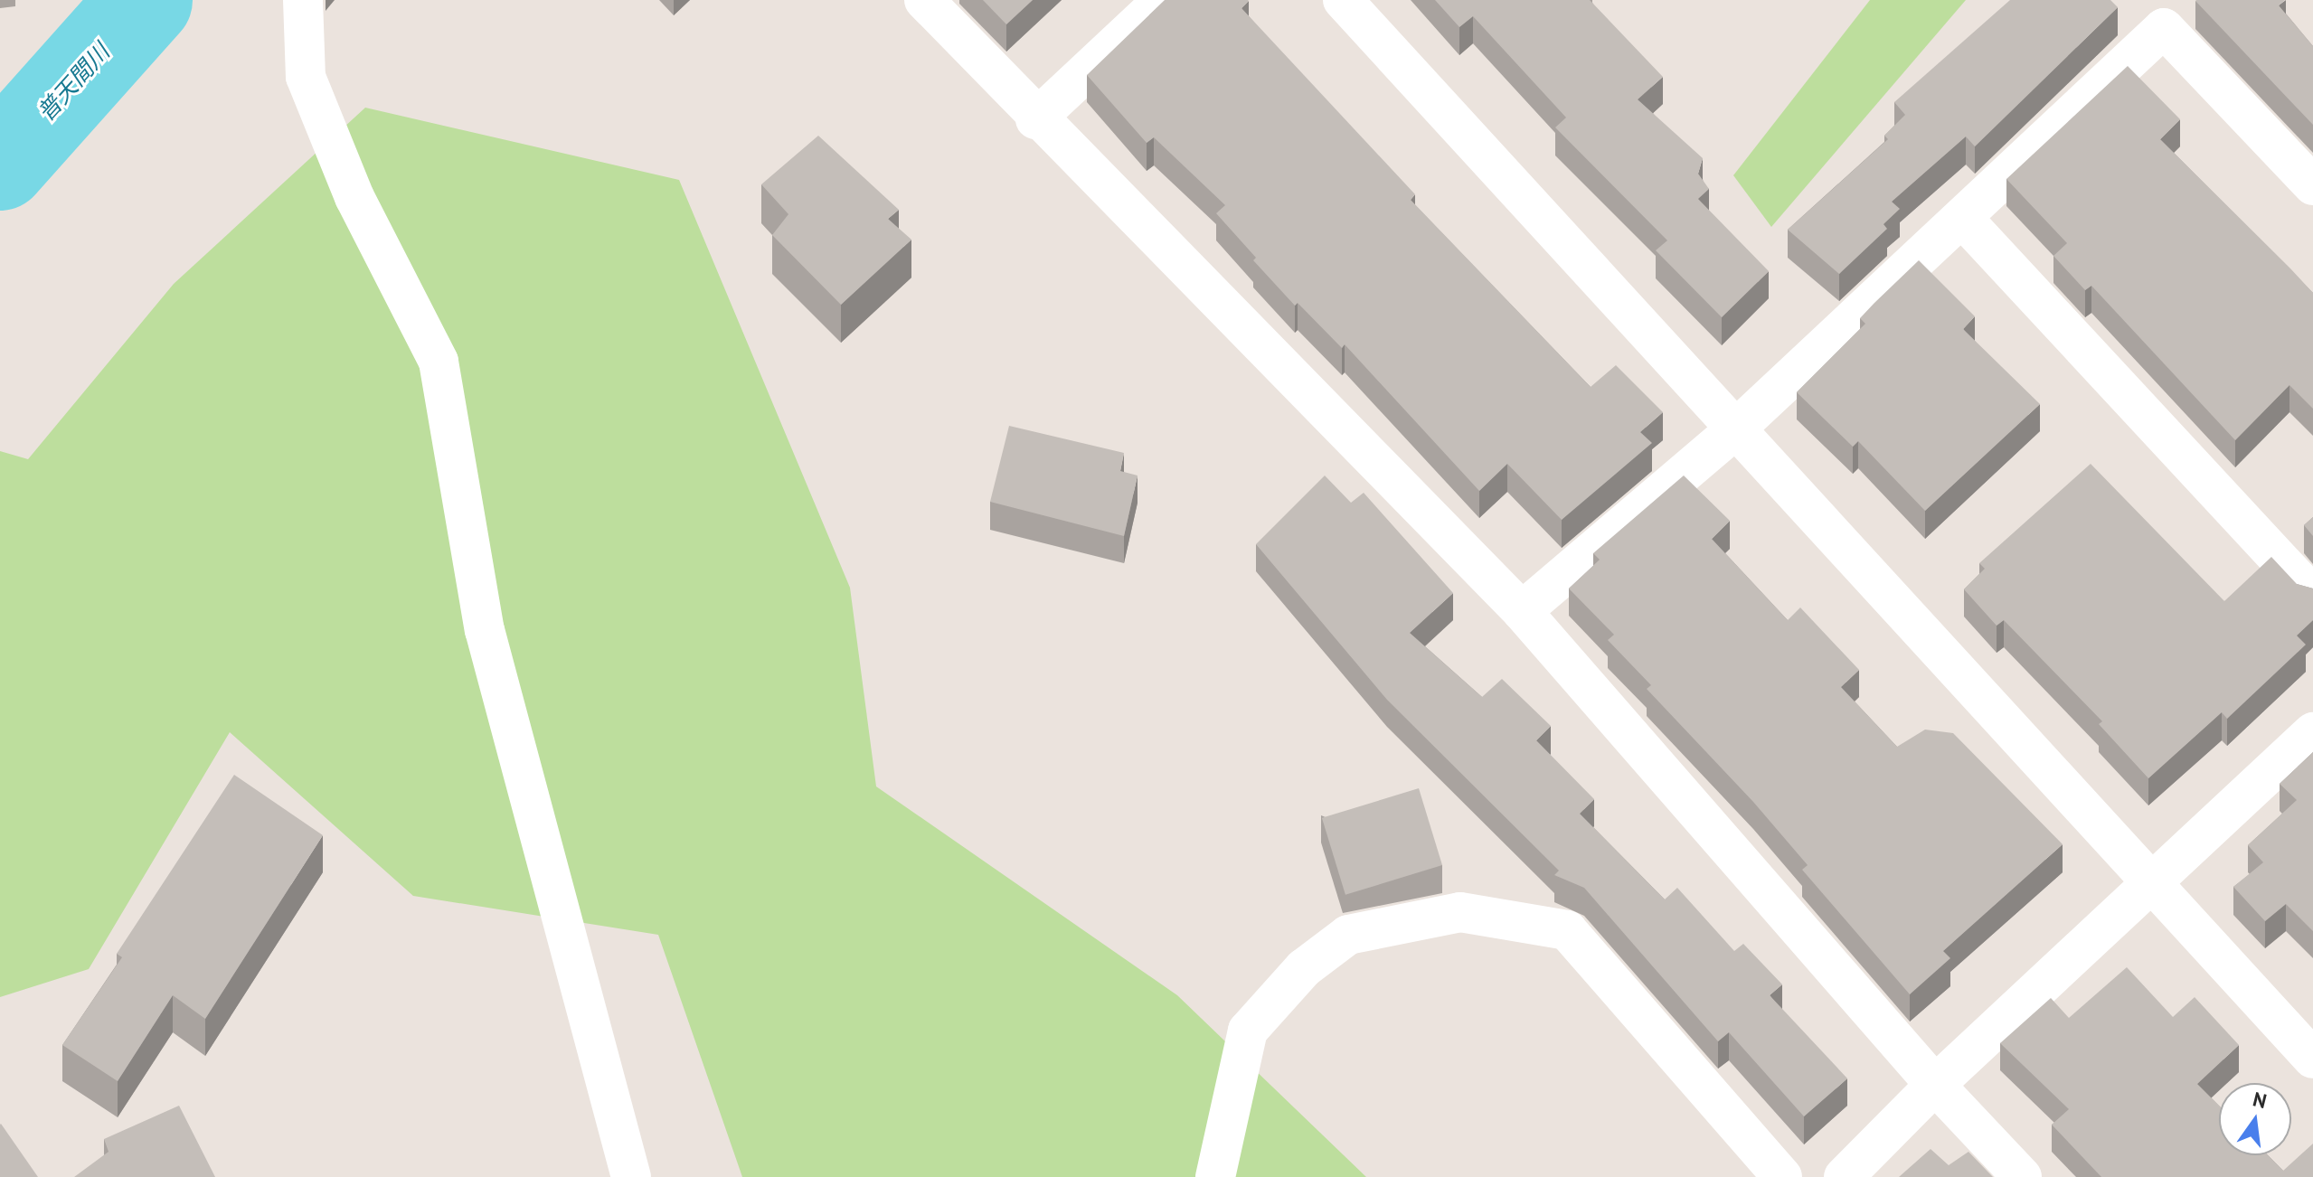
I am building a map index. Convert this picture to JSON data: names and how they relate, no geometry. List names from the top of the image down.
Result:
{
  "water": ["普天間川"],
  "north": "top"
}
